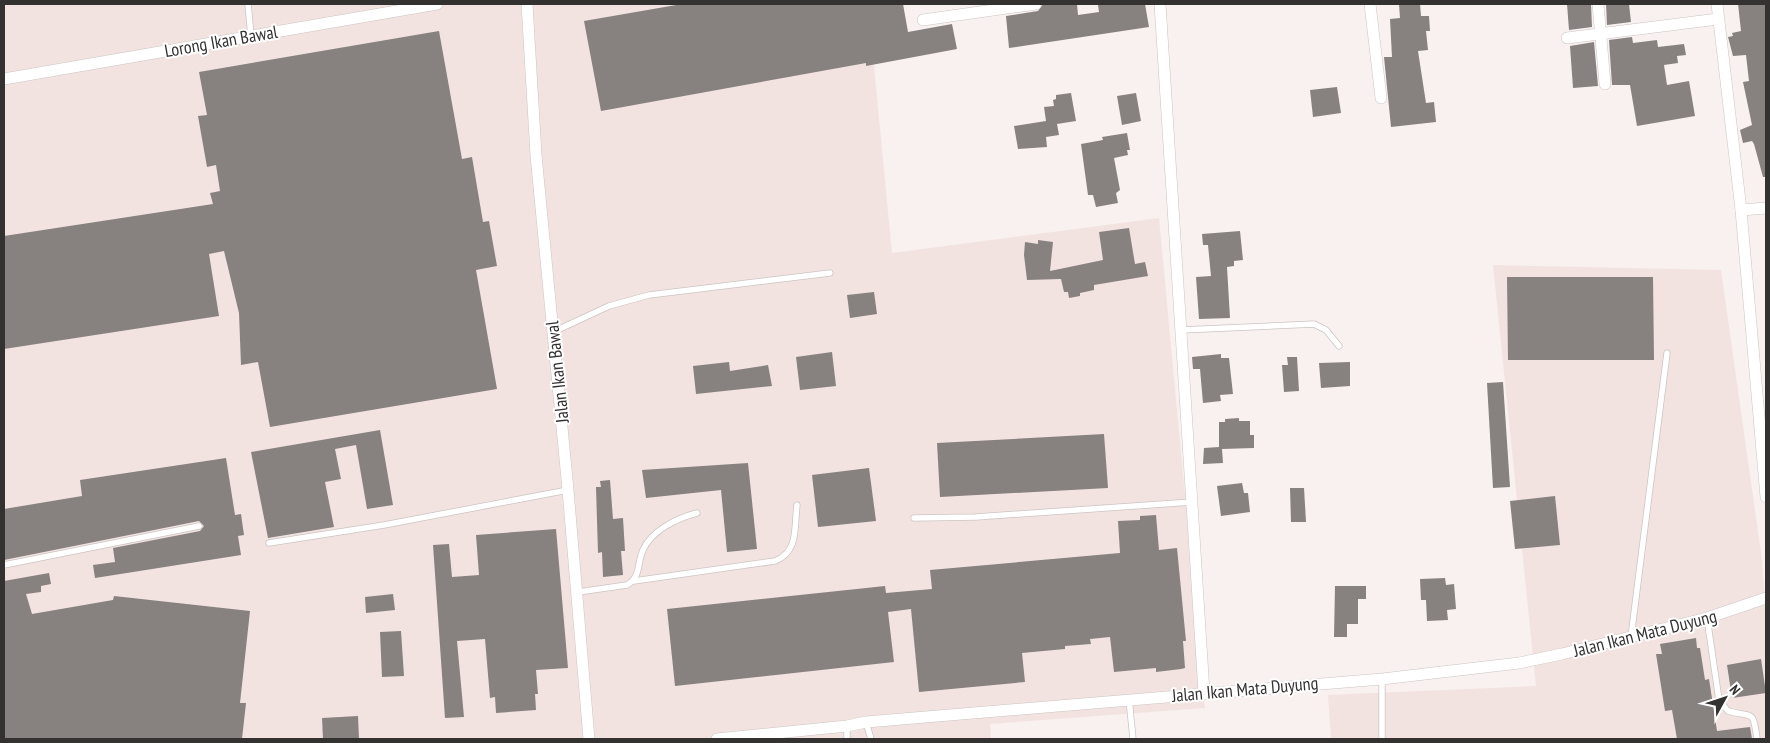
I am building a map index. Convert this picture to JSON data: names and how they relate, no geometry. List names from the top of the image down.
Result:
{
  "streets": {
    "street": ["Lorong Ikan Bawal", "Jalan Ikan Bawal", "Jalan Ikan Mata Duyung"]
  },
  "north": "top right"
}
